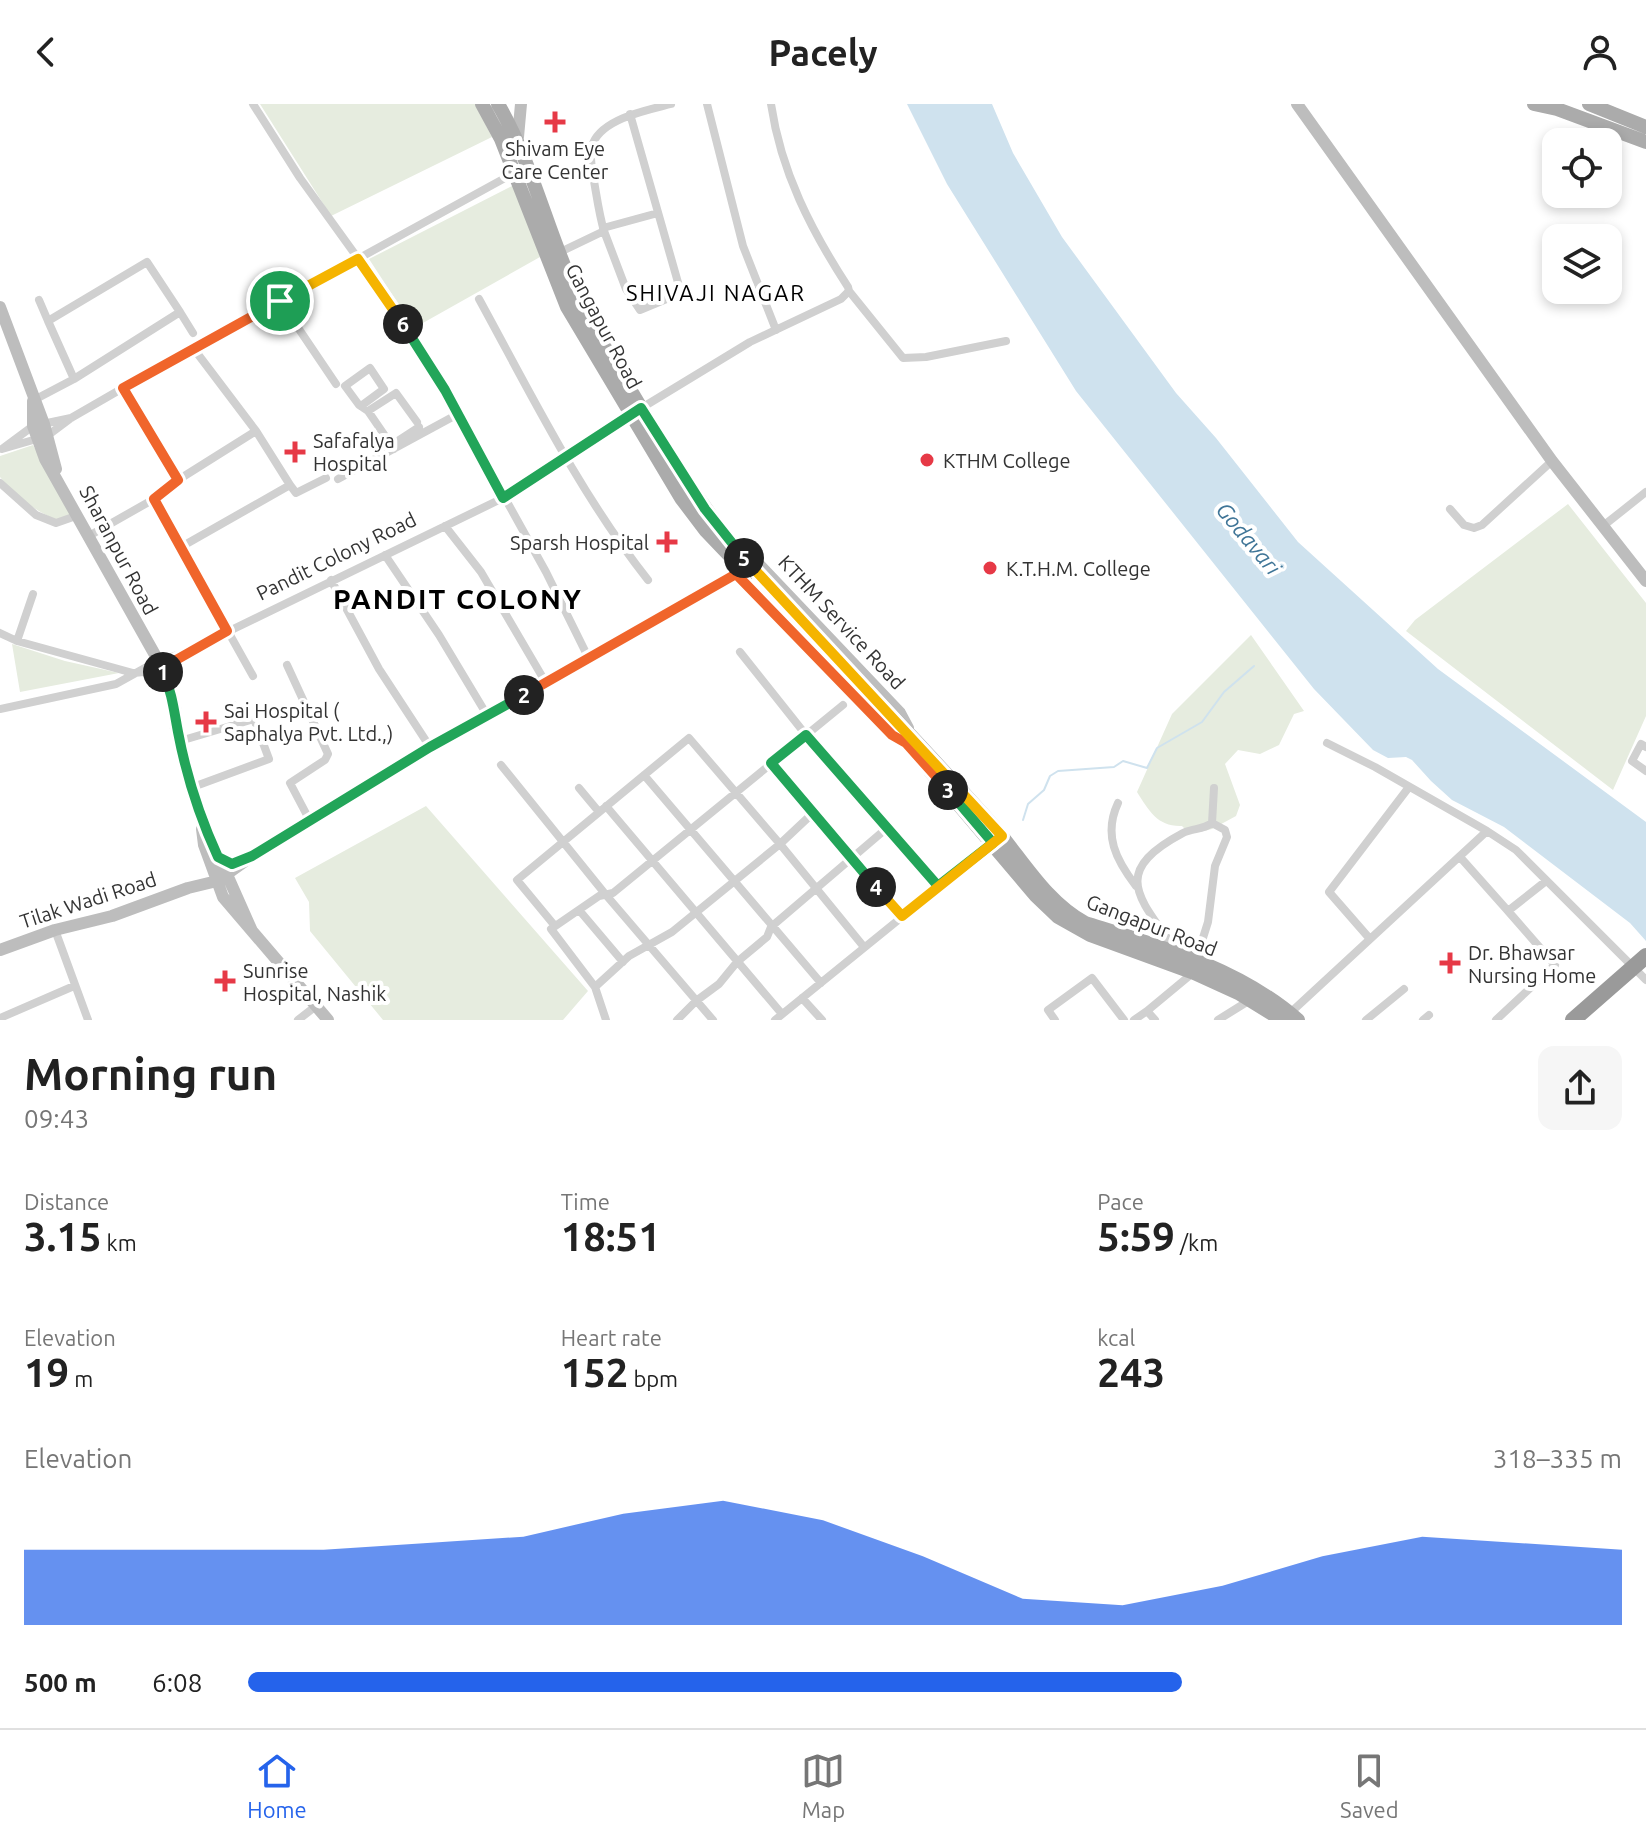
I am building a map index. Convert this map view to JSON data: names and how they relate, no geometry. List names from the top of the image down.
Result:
{
  "streets": {
    "main road": [
      "Gangapur Road",
      "Sharanpur Road",
      "KTHM Service Road",
      "Tilak Wadi Road"
    ],
    "street": ["Pandit Colony Road"]
  },
  "crossings": [
    ["Gangapur Road", "Pandit Colony Road"],
    ["Gangapur Road", "KTHM Service Road"],
    ["Sharanpur Road", "Pandit Colony Road"],
    ["Sharanpur Road", "Tilak Wadi Road"]
  ],
  "districts": ["SHIVAJI NAGAR", "PANDIT COLONY"],
  "water": ["Godavari"],
  "places": {
    "health": [
      "Shivam Eye Care Center",
      "Safafalya Hospital",
      "Sparsh Hospital",
      "Sai Hospital ( Saphalya Pvt. Ltd.,)",
      "Dr. Bhawsar Nursing Home",
      "Sunrise Hospital, Nashik"
    ],
    "other": ["KTHM College", "K.T.H.M. College"]
  },
  "page": {
    "header": "Pacely",
    "pins": [
      "6",
      "5",
      "1",
      "2",
      "3",
      "4"
    ],
    "heading": ["Morning run", "09:43"],
    "stats": [
      ["Distance", "3.15 km"],
      ["Time", "18:51"],
      ["Pace", "5:59 /km"],
      ["Elevation", "19 m"],
      ["Heart rate", "152 bpm"],
      ["kcal", "243"]
    ],
    "chart": ["Elevation", "318–335 m"],
    "list": [
      {
        "name": "500 m",
        "note": "6:08"
      }
    ],
    "tabs": ["Home", "Map", "Saved"]
  }
}
